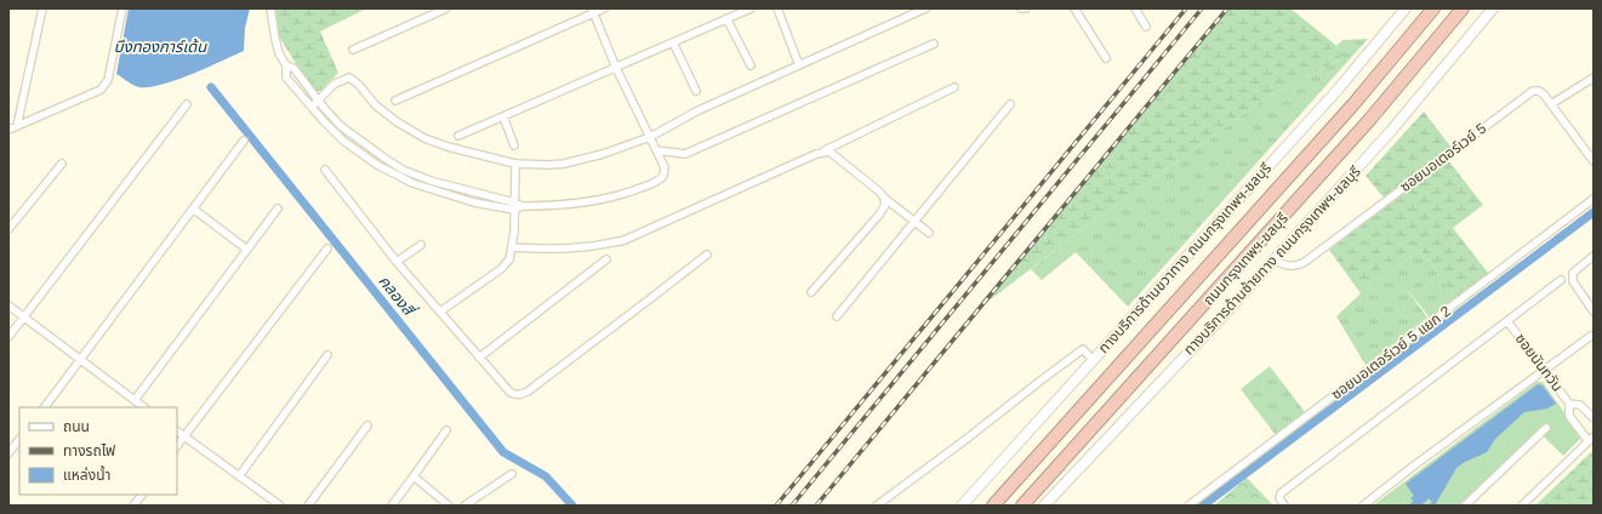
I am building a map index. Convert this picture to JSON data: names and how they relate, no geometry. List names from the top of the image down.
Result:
{
  "streets": {
    "highway": ["ถนนกรุงเทพฯ-ชลบุรี"],
    "main road": ["ทางบริการด้านขวาทาง ถนนกรุงเทพฯ-ชลบุรี", "ทางบริการด้านซ้ายทาง ถนนกรุงเทพฯ-ชลบุรี"],
    "street": ["ซอยมอเตอร์เวย์ 5", "ซอยมอเตอร์เวย์ 5 แยก 2", "ซอยนันทวัน"]
  },
  "crossings": [
    ["ซอยมอเตอร์เวย์ 5", "ทางบริการด้านซ้ายทาง ถนนกรุงเทพฯ-ชลบุรี"]
  ],
  "water": ["บึงทองการ์เด้น", "คลองสี่"],
  "legend": ["ถนน", "ทางรถไฟ", "แหล่งน้ำ"]
}
